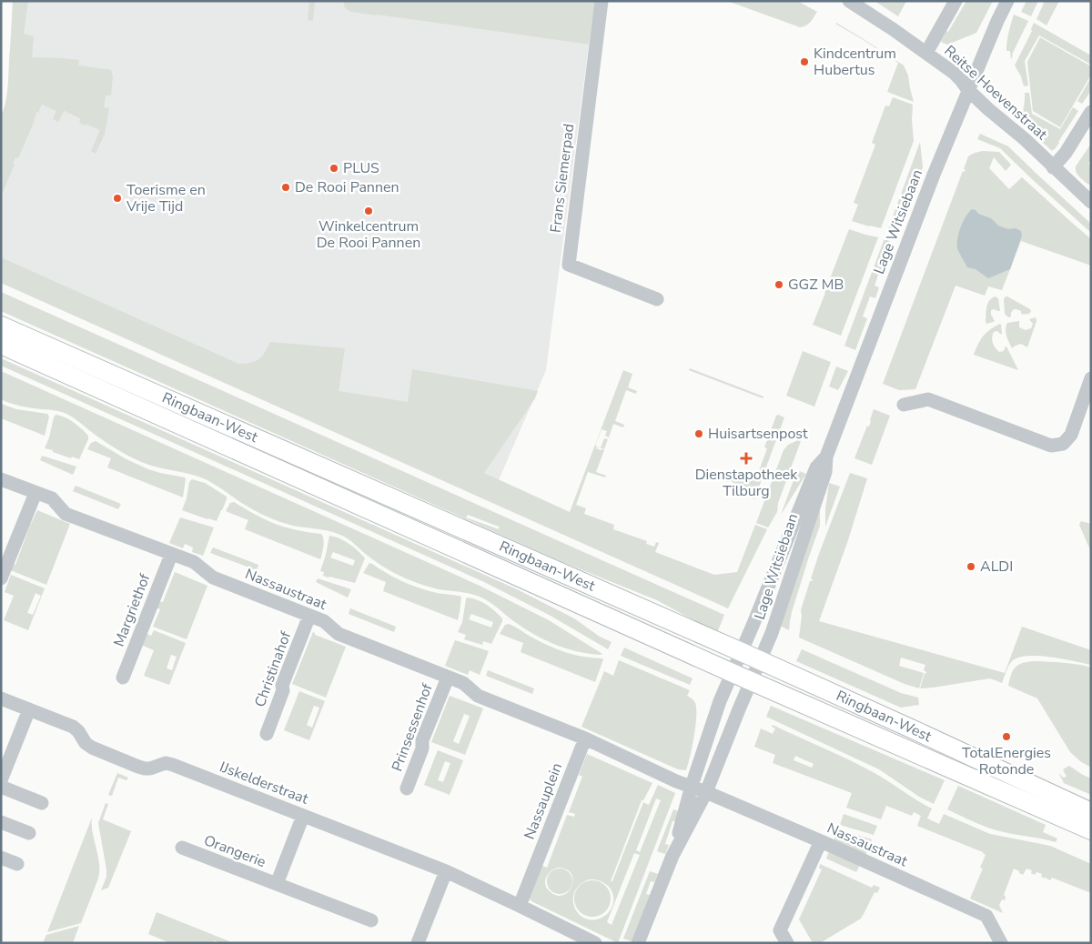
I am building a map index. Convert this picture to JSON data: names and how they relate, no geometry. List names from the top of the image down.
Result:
{
  "streets": {
    "main road": ["Ringbaan-West"],
    "street": [
      "Reitse Hoevenstraat",
      "Frans Siemerpad",
      "Lage Witsiebaan",
      "Nassaustraat",
      "Margriethof",
      "Christinahof",
      "Prinsessenhof",
      "IJskelderstraat",
      "Nassauplein",
      "Orangerie"
    ]
  },
  "crossings": [
    ["Reitse Hoevenstraat", "Lage Witsiebaan"],
    ["Lage Witsiebaan", "Ringbaan-West"],
    ["Nassaustraat", "Margriethof"],
    ["Nassaustraat", "Christinahof"],
    ["Nassaustraat", "Prinsessenhof"],
    ["Nassaustraat", "Nassauplein"],
    ["IJskelderstraat", "Nassauplein"],
    ["IJskelderstraat", "Orangerie"]
  ],
  "places": {
    "other": [
      "Kindcentrum Hubertus",
      "PLUS",
      "De Rooi Pannen",
      "Toerisme en Vrije Tijd",
      "Winkelcentrum De Rooi Pannen",
      "GGZ MB",
      "Huisartsenpost",
      "ALDI",
      "TotalEnergies Rotonde"
    ],
    "health": ["Dienstapotheek Tilburg"]
  }
}
